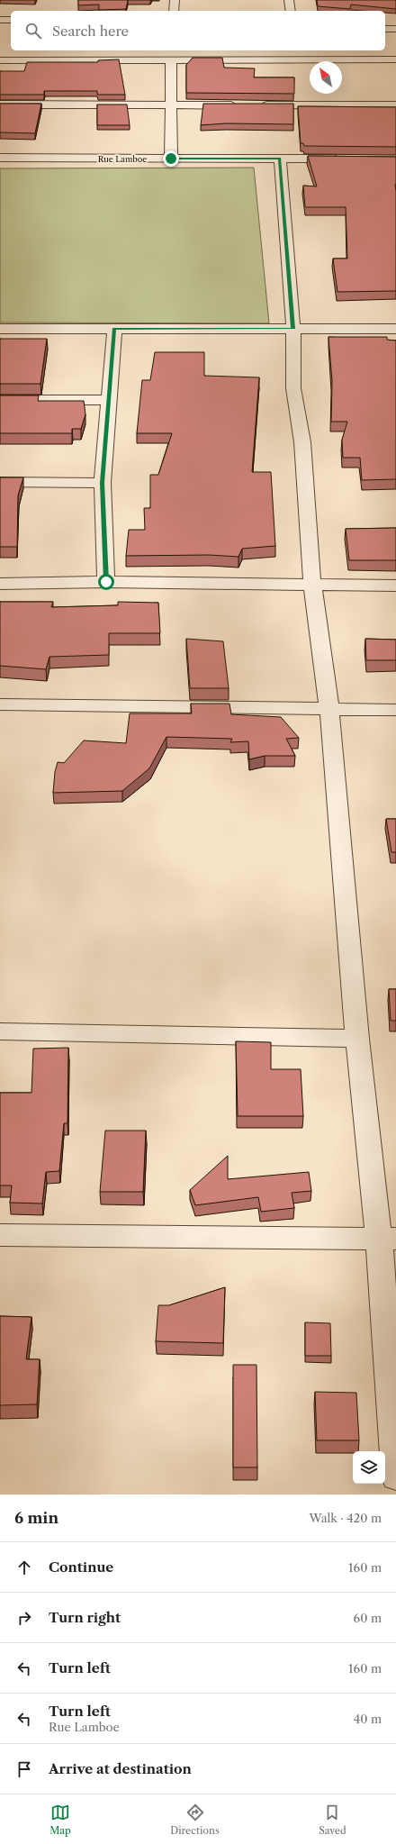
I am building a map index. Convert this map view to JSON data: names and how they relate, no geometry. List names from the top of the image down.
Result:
{
  "streets": {
    "street": ["Rue Lamboe"]
  },
  "north": "top left",
  "page": {
    "search": "Search here",
    "heading": ["6 min", "Walk · 420 m"],
    "list": [
      ["Continue", "160 m"],
      ["Turn right", "60 m"],
      ["Turn left", "160 m"],
      ["Turn left", "Rue Lamboe", "40 m"],
      "Arrive at destination"
    ],
    "nav": ["Map", "Directions", "Saved"]
  }
}
